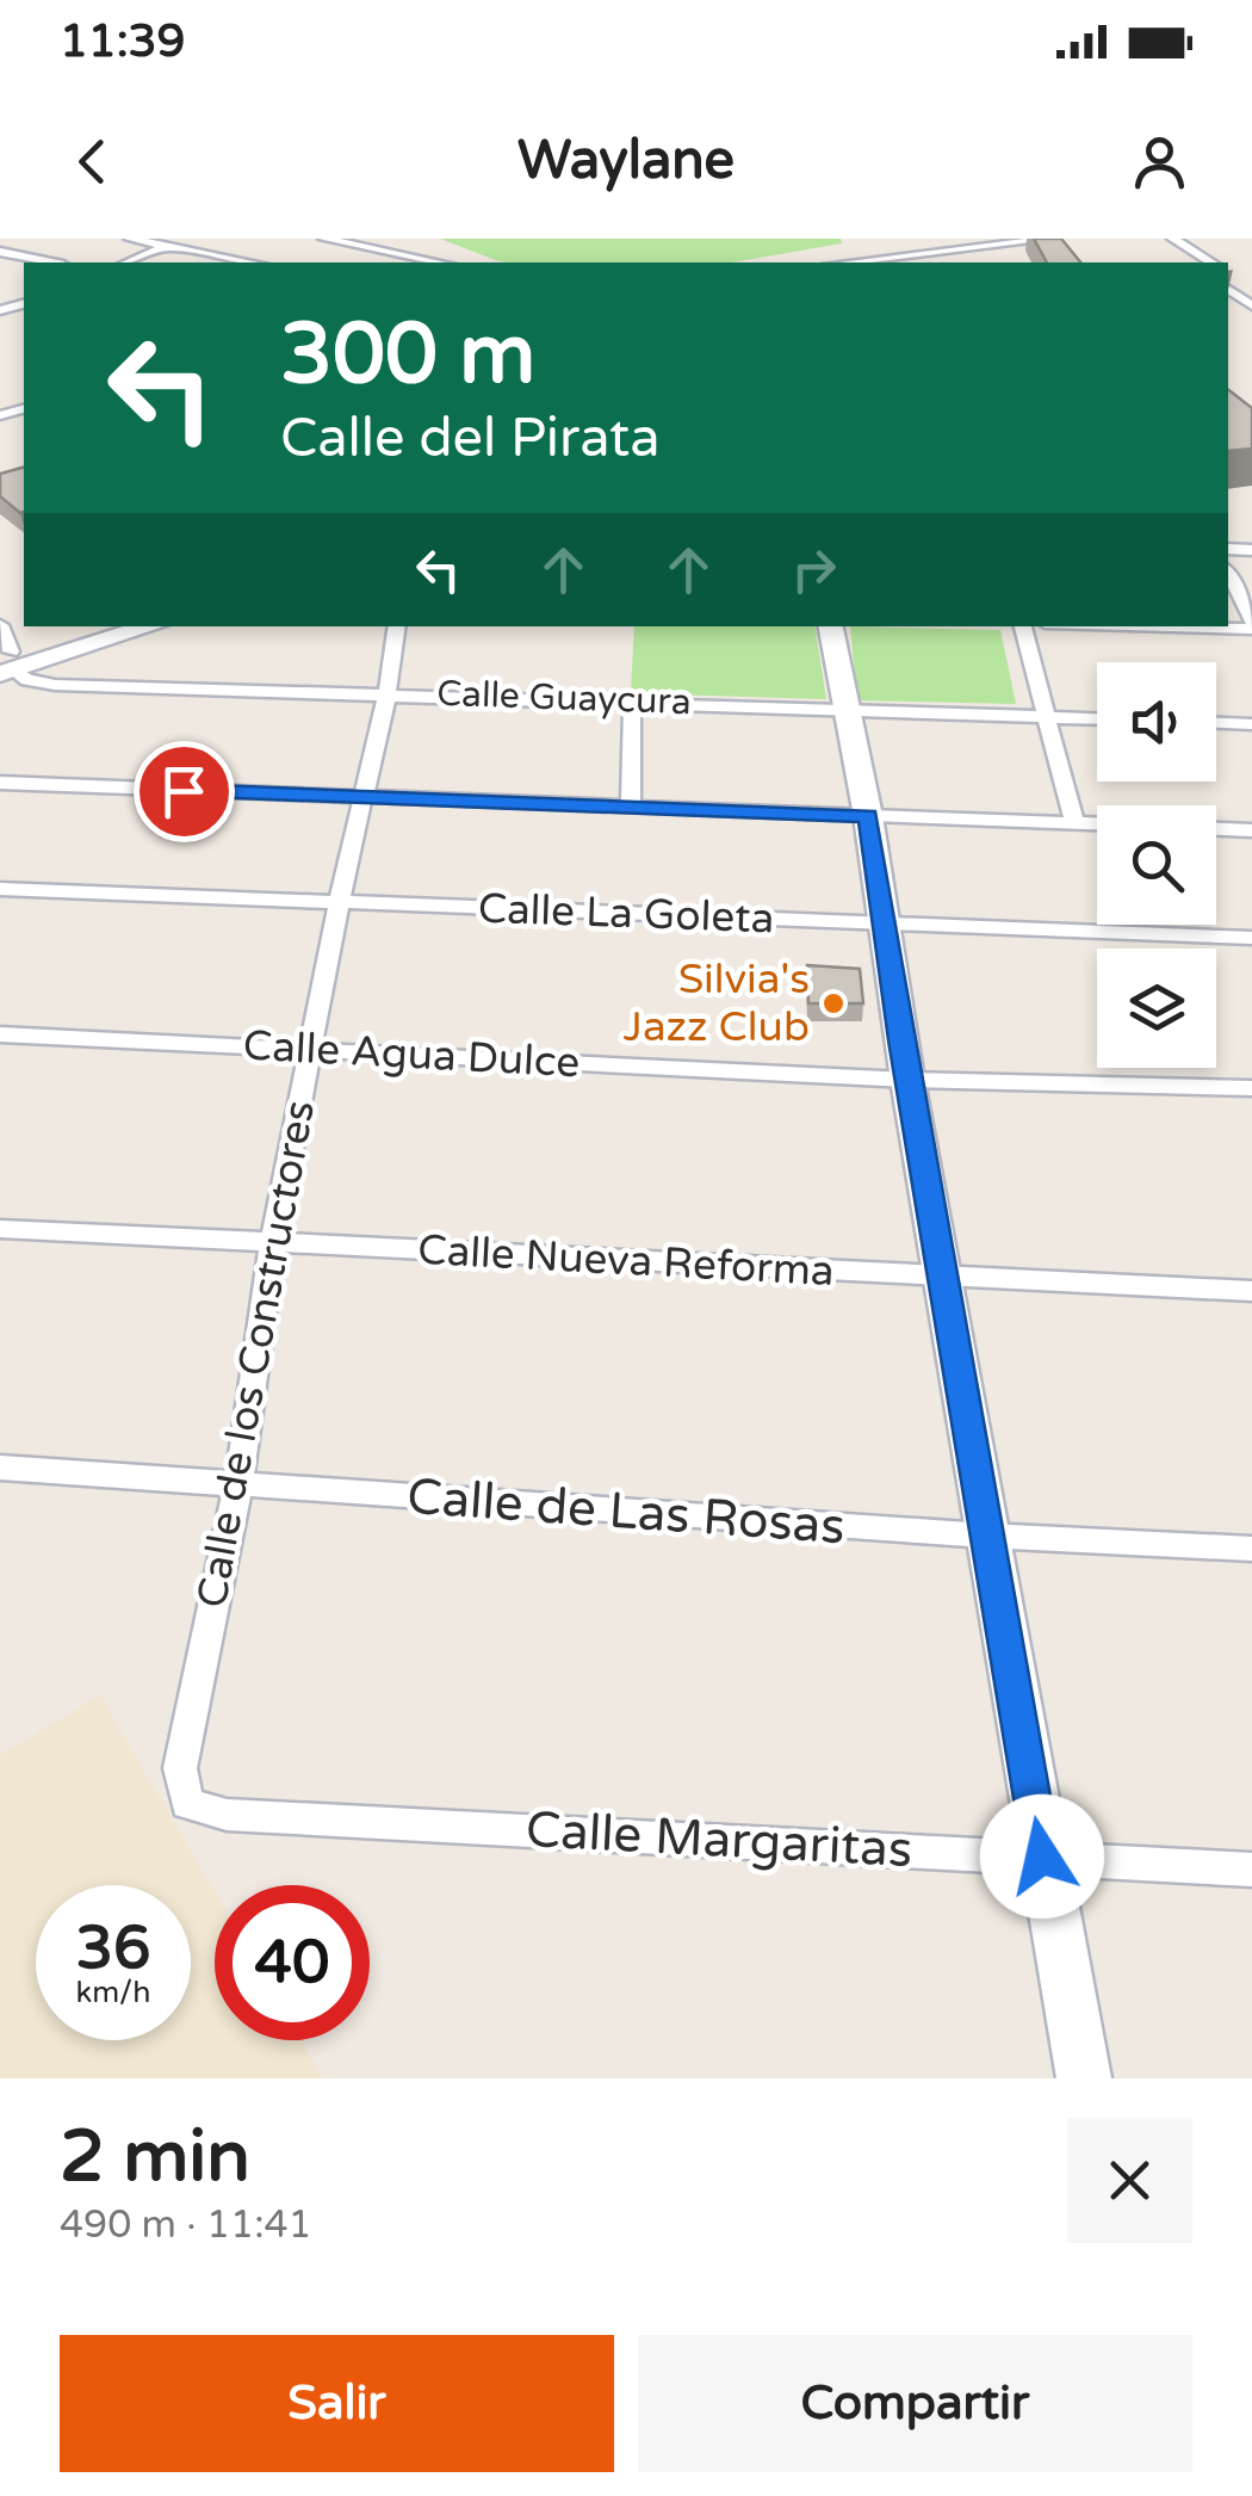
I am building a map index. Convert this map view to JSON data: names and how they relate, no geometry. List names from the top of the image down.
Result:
{
  "streets": {
    "street": [
      "Calle Guaycura",
      "Calle La Goleta",
      "Calle Agua Dulce",
      "Calle Nueva Reforma",
      "Calle de los Constructores",
      "Calle de Las Rosas",
      "Calle Margaritas"
    ]
  },
  "crossings": [
    ["Calle Guaycura", "Calle de los Constructores"],
    ["Calle La Goleta", "Calle de los Constructores"],
    ["Calle Agua Dulce", "Calle de los Constructores"],
    ["Calle Nueva Reforma", "Calle de los Constructores"],
    ["Calle de los Constructores", "Calle de Las Rosas"],
    ["Calle de los Constructores", "Calle Margaritas"]
  ],
  "places": ["Silvia's Jazz Club"],
  "page": {
    "status": "11:39",
    "header": "Waylane",
    "turn": ["300 m", "Calle del Pirata"],
    "speed": "36 km/h",
    "limit": "40",
    "heading": ["2 min", "490 m · 11:41"],
    "buttons": ["Salir", "Compartir"]
  }
}
